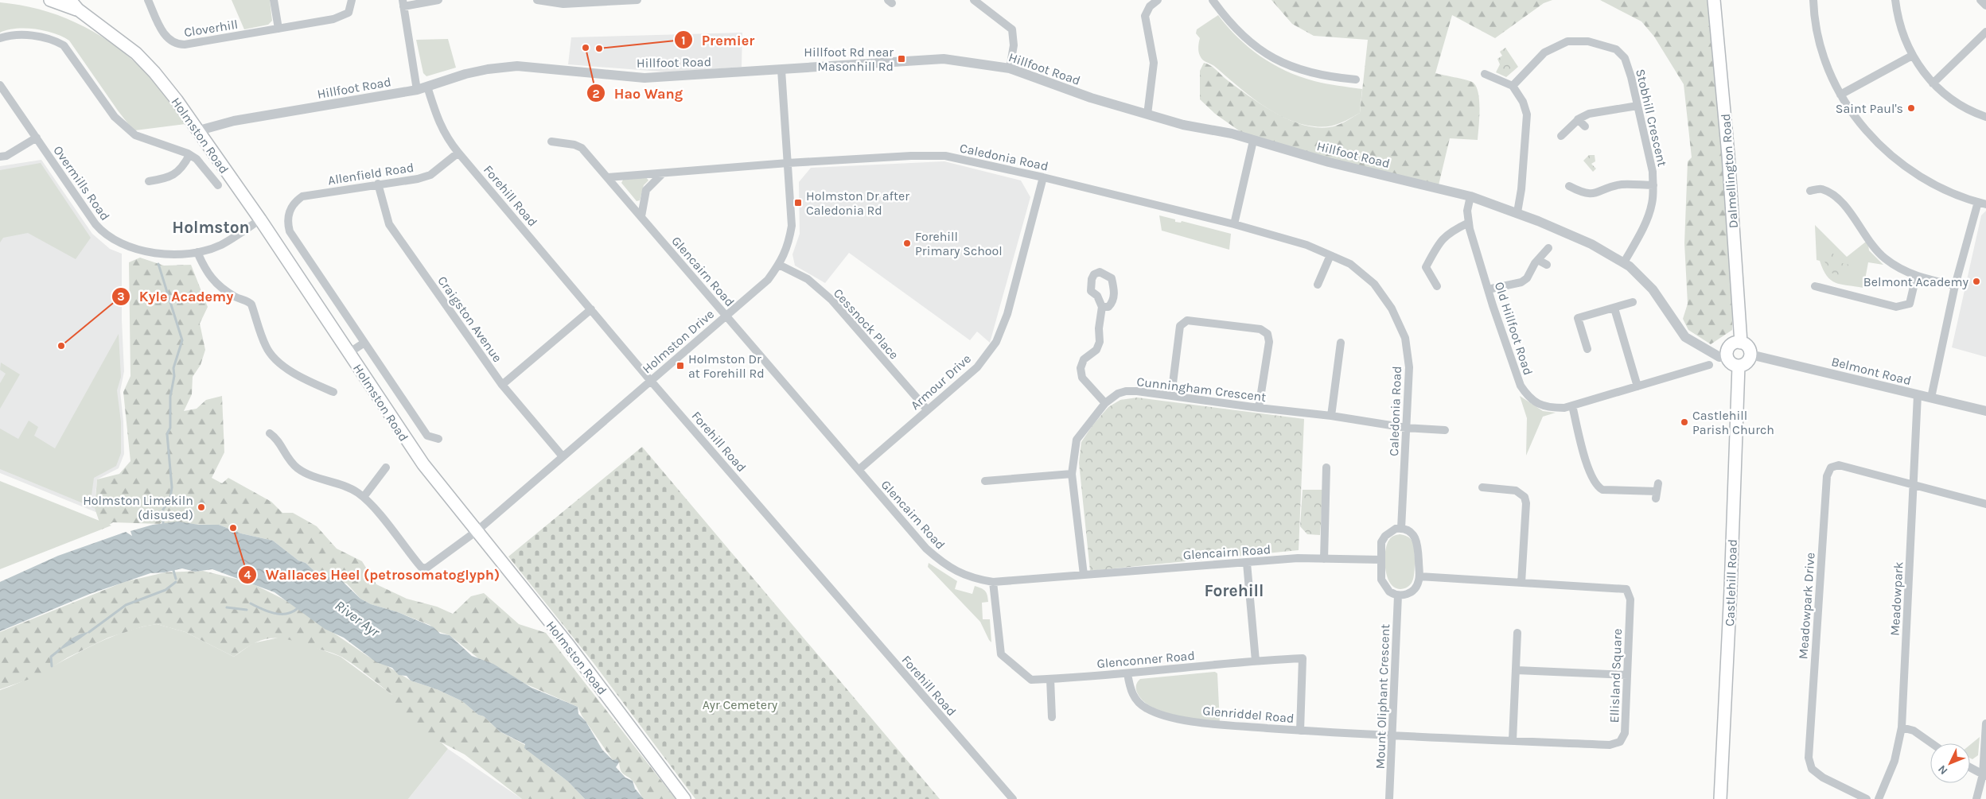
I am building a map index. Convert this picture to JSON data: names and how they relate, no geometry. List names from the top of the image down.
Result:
{
  "streets": {
    "main road": ["Holmston Road", "Dalmellington Road", "Castlehill Road"],
    "street": [
      "Cloverhill",
      "Hillfoot Road",
      "Stobhill Crescent",
      "Caledonia Road",
      "Allenfield Road",
      "Overmills Road",
      "Forehill Road",
      "Glencairn Road",
      "Craigston Avenue",
      "Cessnock Place",
      "Old Hillfoot Road",
      "Holmston Drive",
      "Belmont Road",
      "Armour Drive",
      "Cunningham Crescent",
      "Meadowpark",
      "Meadowpark Drive",
      "Glenconner Road",
      "Ellisland Square",
      "Mount Oliphant Crescent",
      "Glenriddel Road"
    ]
  },
  "crossings": [
    ["Hillfoot Road", "Stobhill Crescent"],
    ["Hillfoot Road", "Holmston Road"],
    ["Hillfoot Road", "Dalmellington Road"],
    ["Hillfoot Road", "Forehill Road"],
    ["Hillfoot Road", "Old Hillfoot Road"],
    ["Hillfoot Road", "Holmston Drive"],
    ["Hillfoot Road", "Belmont Road"],
    ["Hillfoot Road", "Castlehill Road"],
    ["Holmston Road", "Allenfield Road"],
    ["Holmston Road", "Overmills Road"],
    ["Holmston Road", "Holmston Drive"],
    ["Caledonia Road", "Glencairn Road"],
    ["Caledonia Road", "Holmston Drive"],
    ["Caledonia Road", "Armour Drive"],
    ["Caledonia Road", "Cunningham Crescent"],
    ["Caledonia Road", "Ellisland Square"],
    ["Caledonia Road", "Mount Oliphant Crescent"],
    ["Dalmellington Road", "Belmont Road"],
    ["Dalmellington Road", "Castlehill Road"],
    ["Allenfield Road", "Forehill Road"],
    ["Allenfield Road", "Craigston Avenue"],
    ["Forehill Road", "Holmston Drive"],
    ["Glencairn Road", "Holmston Drive"],
    ["Glencairn Road", "Armour Drive"],
    ["Glencairn Road", "Cunningham Crescent"],
    ["Glencairn Road", "Glenconner Road"],
    ["Glencairn Road", "Ellisland Square"],
    ["Glencairn Road", "Mount Oliphant Crescent"],
    ["Craigston Avenue", "Holmston Drive"],
    ["Cessnock Place", "Holmston Drive"],
    ["Cessnock Place", "Armour Drive"],
    ["Belmont Road", "Castlehill Road"],
    ["Belmont Road", "Meadowpark"],
    ["Meadowpark", "Meadowpark Drive"],
    ["Glenconner Road", "Glenriddel Road"],
    ["Ellisland Square", "Mount Oliphant Crescent"],
    ["Ellisland Square", "Glenriddel Road"],
    ["Mount Oliphant Crescent", "Glenriddel Road"]
  ],
  "districts": ["Holmston", "Forehill"],
  "water": ["River Ayr"],
  "parks": ["Ayr Cemetery"],
  "places": {
    "other": [
      "Hao Wang",
      "Premier",
      "Saint Paul's",
      "Forehill Primary School",
      "Belmont Academy",
      "Kyle Academy",
      "Castlehill Parish Church",
      "Holmston Limekiln (disused)",
      "Wallaces Heel (petrosomatoglyph)"
    ],
    "transit": ["Hillfoot Rd near Masonhill Rd", "Holmston Dr after Caledonia Rd", "Holmston Dr at Forehill Rd"]
  },
  "north": "bottom left"
}
